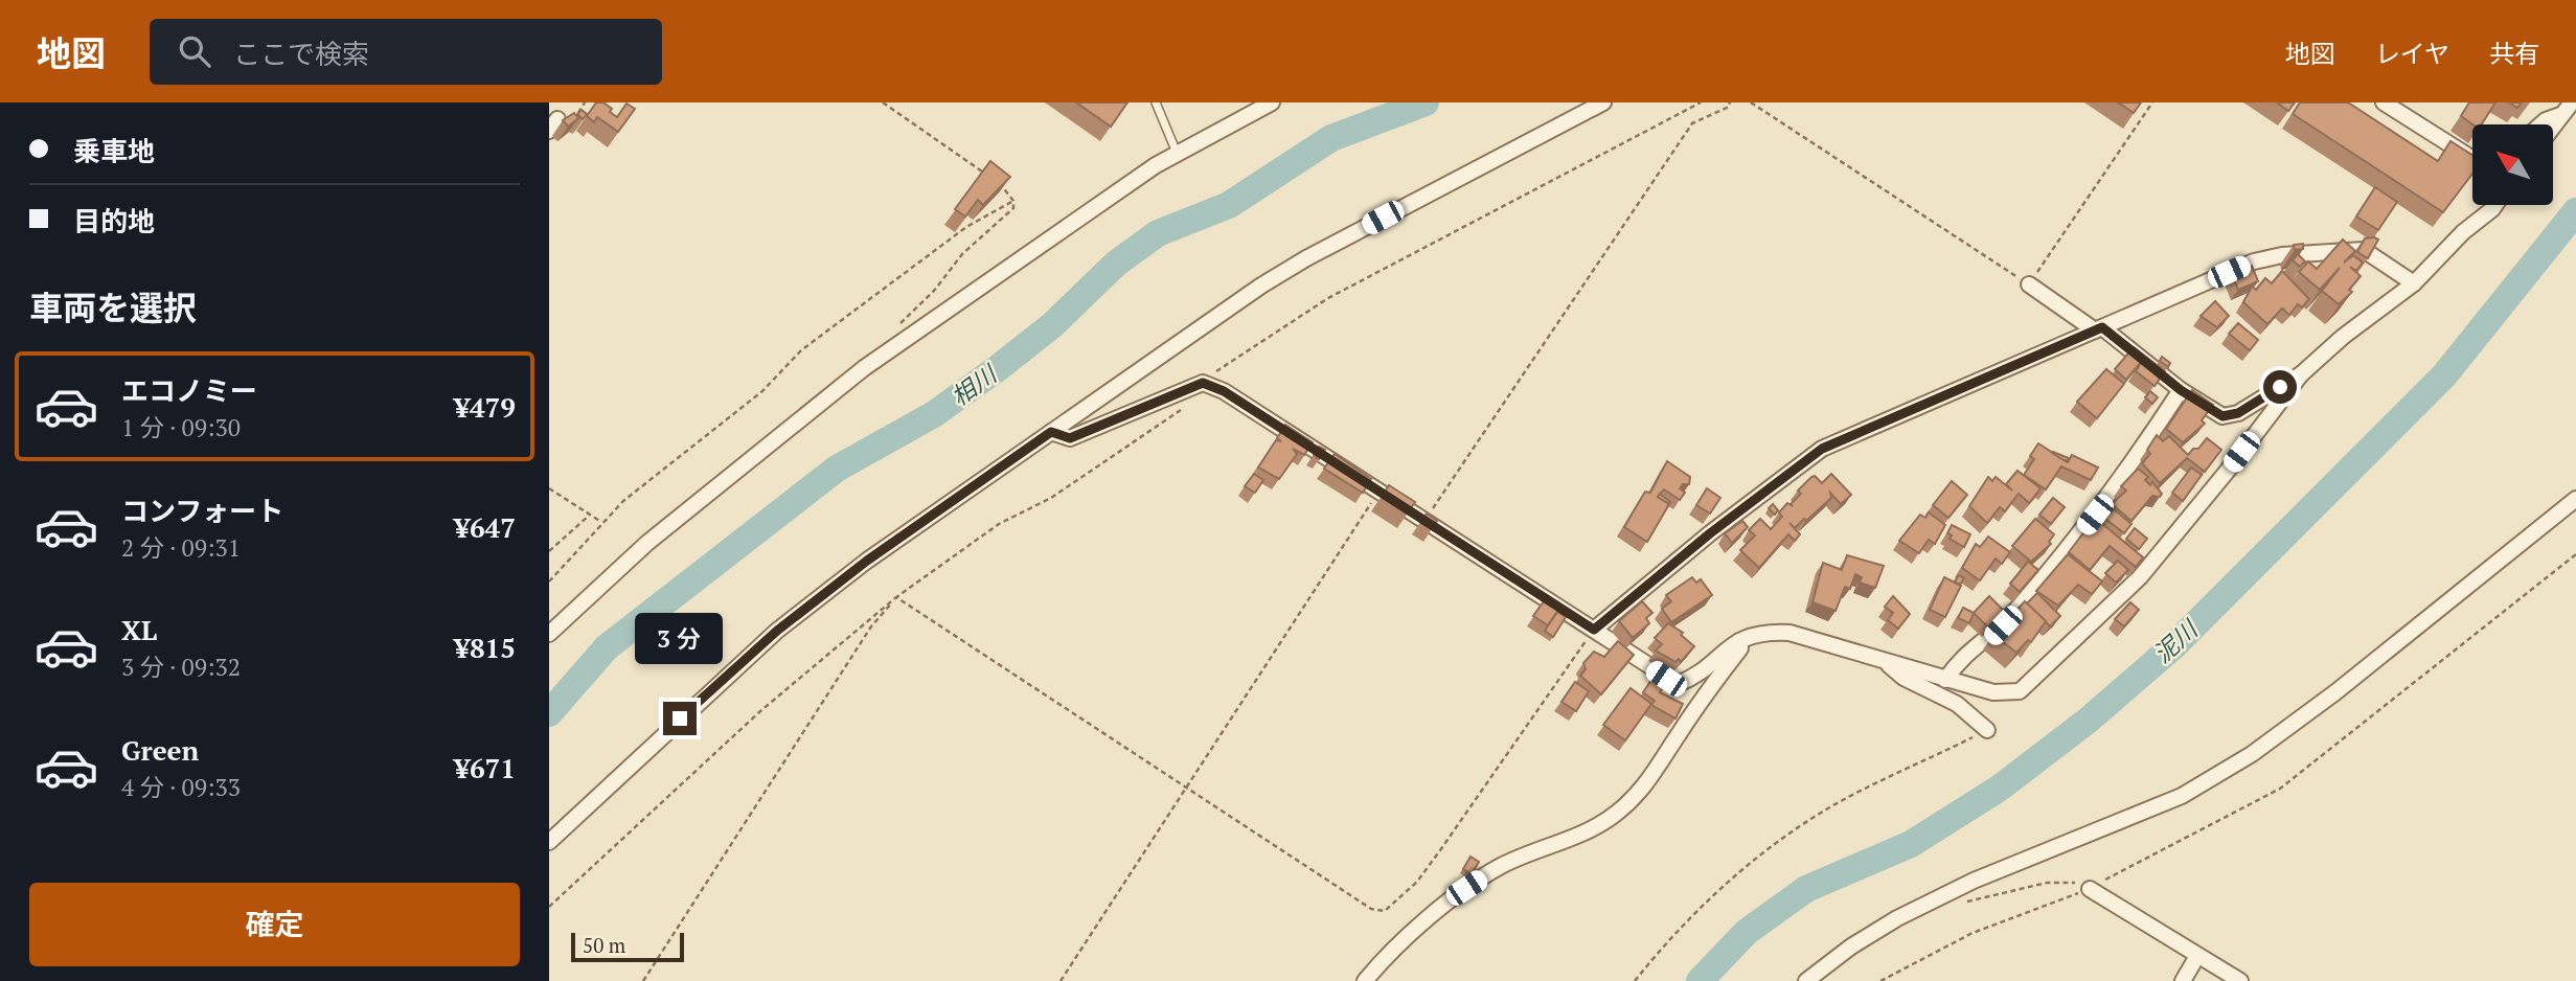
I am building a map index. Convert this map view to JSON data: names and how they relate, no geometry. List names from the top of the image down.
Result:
{
  "water": ["相川", "泥川"],
  "scale_bar": "50 m",
  "north": "top left",
  "page": {
    "header": "地図",
    "search": "ここで検索",
    "nav": ["地図", "レイヤ", "共有"],
    "banner": ["乗車地", "目的地"],
    "heading": "車両を選択",
    "list": [
      {
        "name": "エコノミー",
        "note": "1 分 · 09:30",
        "value": "¥479"
      },
      {
        "name": "コンフォート",
        "note": "2 分 · 09:31",
        "value": "¥647"
      },
      {
        "name": "XL",
        "note": "3 分 · 09:32",
        "value": "¥815"
      },
      {
        "name": "Green",
        "note": "4 分 · 09:33",
        "value": "¥671"
      }
    ],
    "bubble": "3 分",
    "buttons": "確定",
    "scale": "50 m"
  }
}
